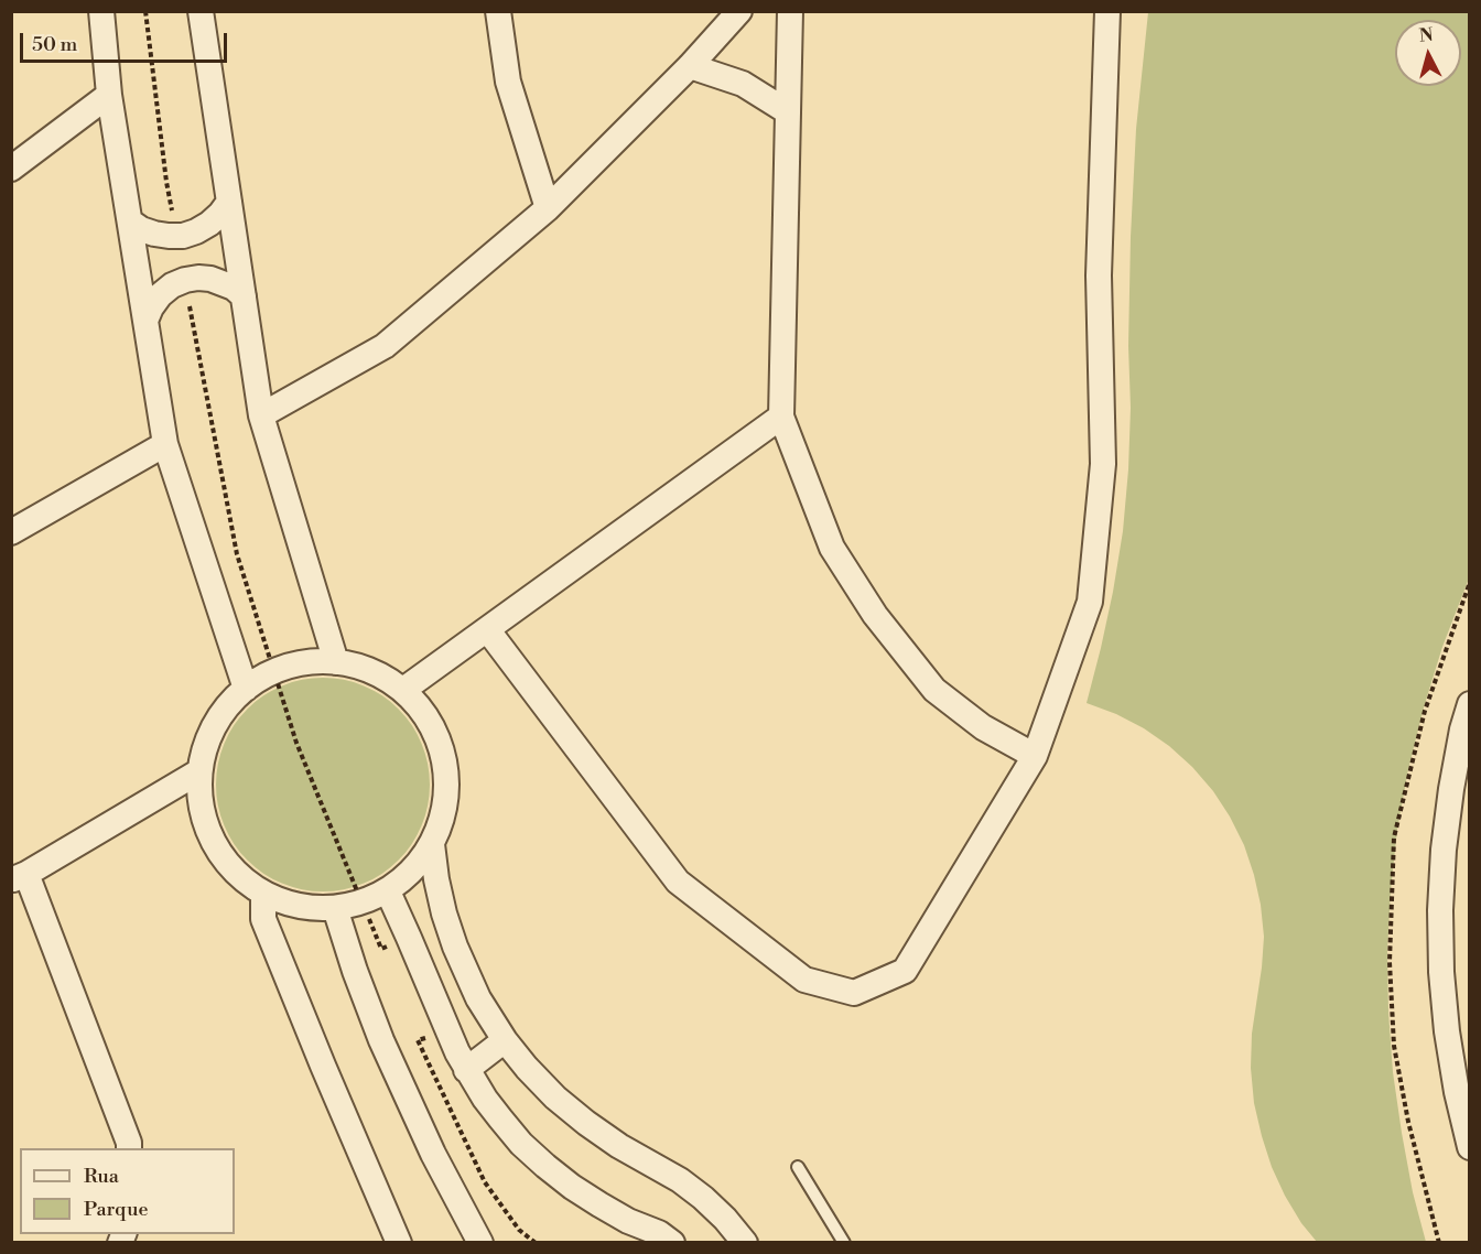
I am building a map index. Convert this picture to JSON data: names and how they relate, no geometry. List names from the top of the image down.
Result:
{
  "legend": ["Rua", "Parque"],
  "scale_bar": "50 m",
  "north": "top"
}
